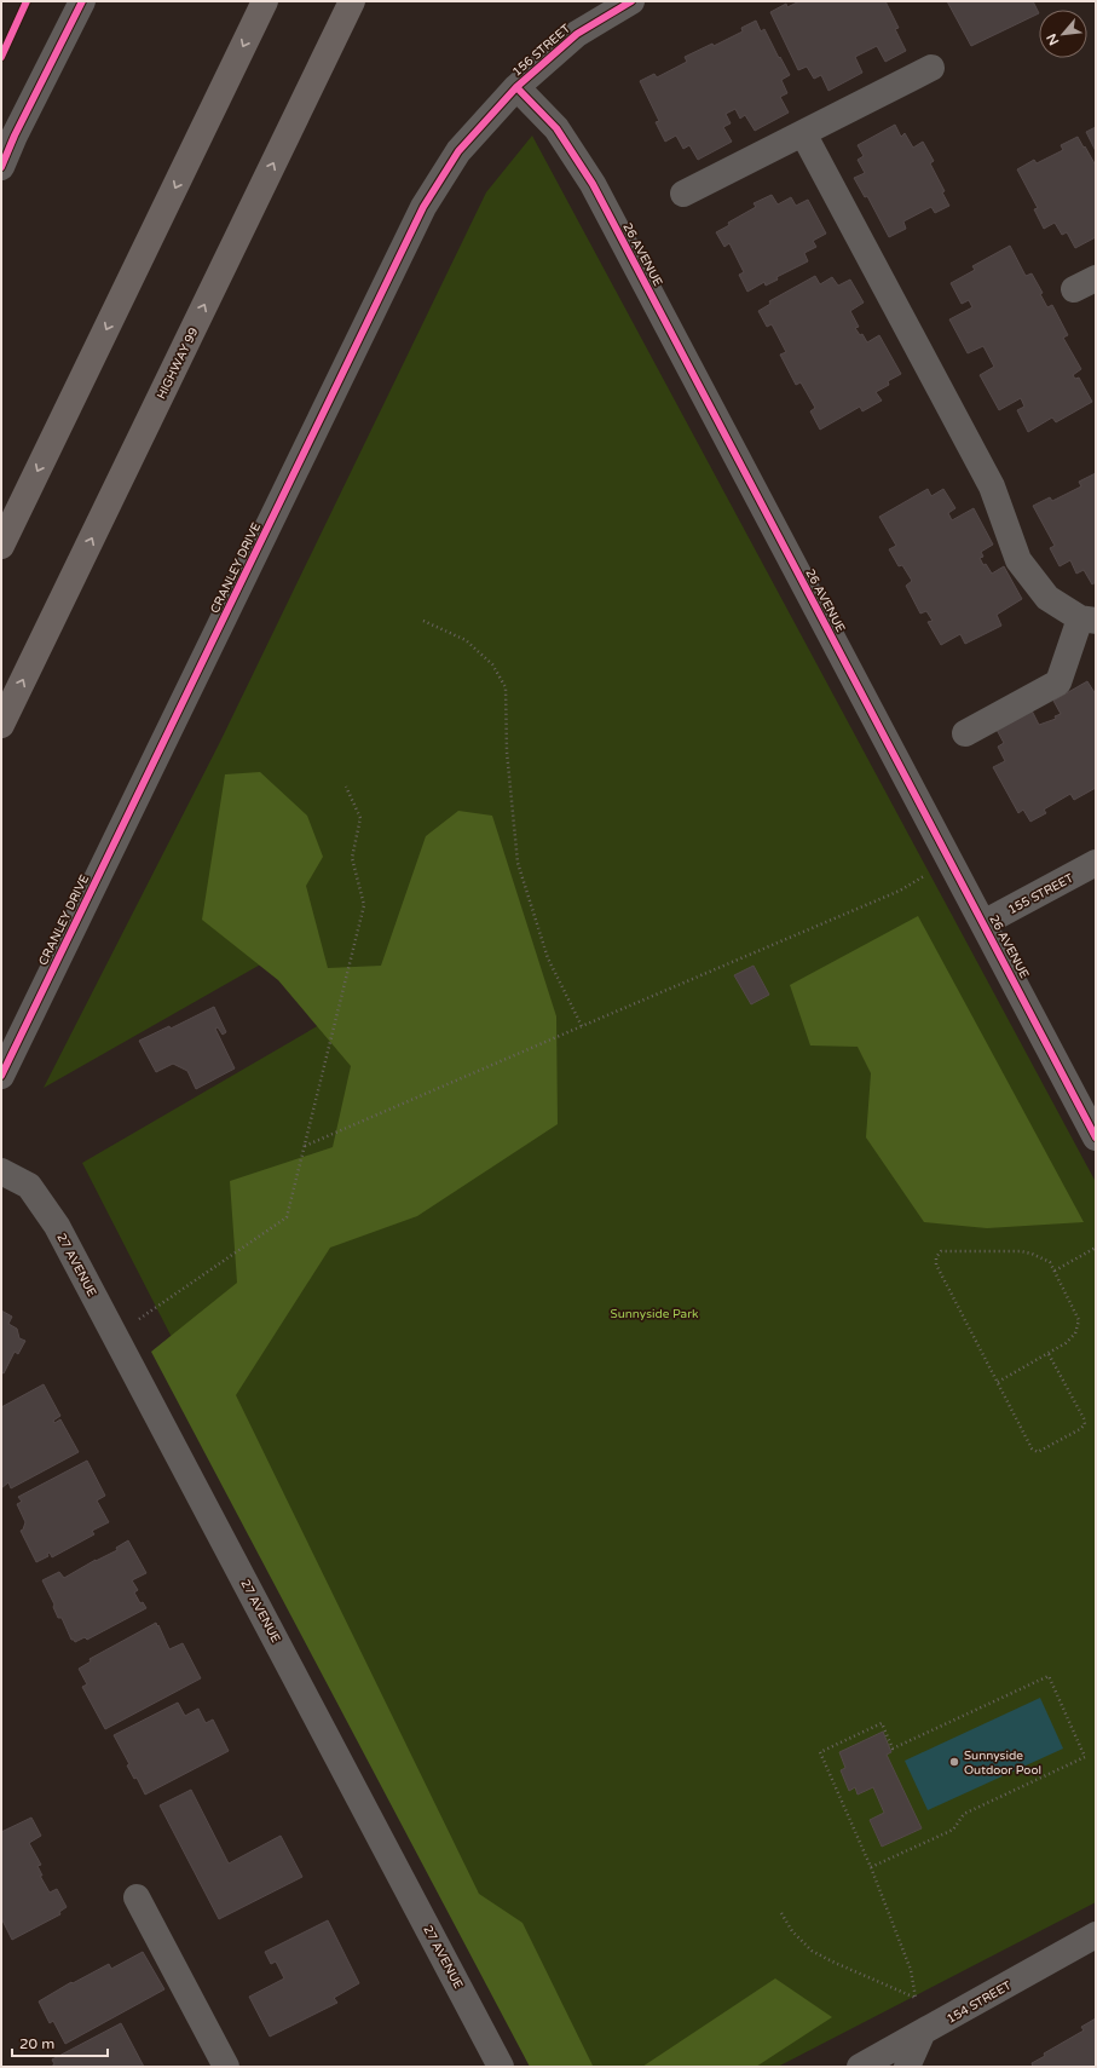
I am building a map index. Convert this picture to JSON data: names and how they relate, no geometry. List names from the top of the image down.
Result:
{
  "streets": {
    "highway": ["HIGHWAY 99"],
    "street": [
      "156 STREET",
      "26 AVENUE",
      "CRANLEY DRIVE",
      "155 STREET",
      "27 AVENUE",
      "154 STREET"
    ]
  },
  "crossings": [
    ["156 STREET", "26 AVENUE"],
    ["156 STREET", "CRANLEY DRIVE"],
    ["26 AVENUE", "CRANLEY DRIVE"],
    ["26 AVENUE", "155 STREET"]
  ],
  "parks": ["Sunnyside Park"],
  "places": ["Sunnyside Outdoor Pool"],
  "scale_bar": "20 m",
  "north": "bottom left"
}
